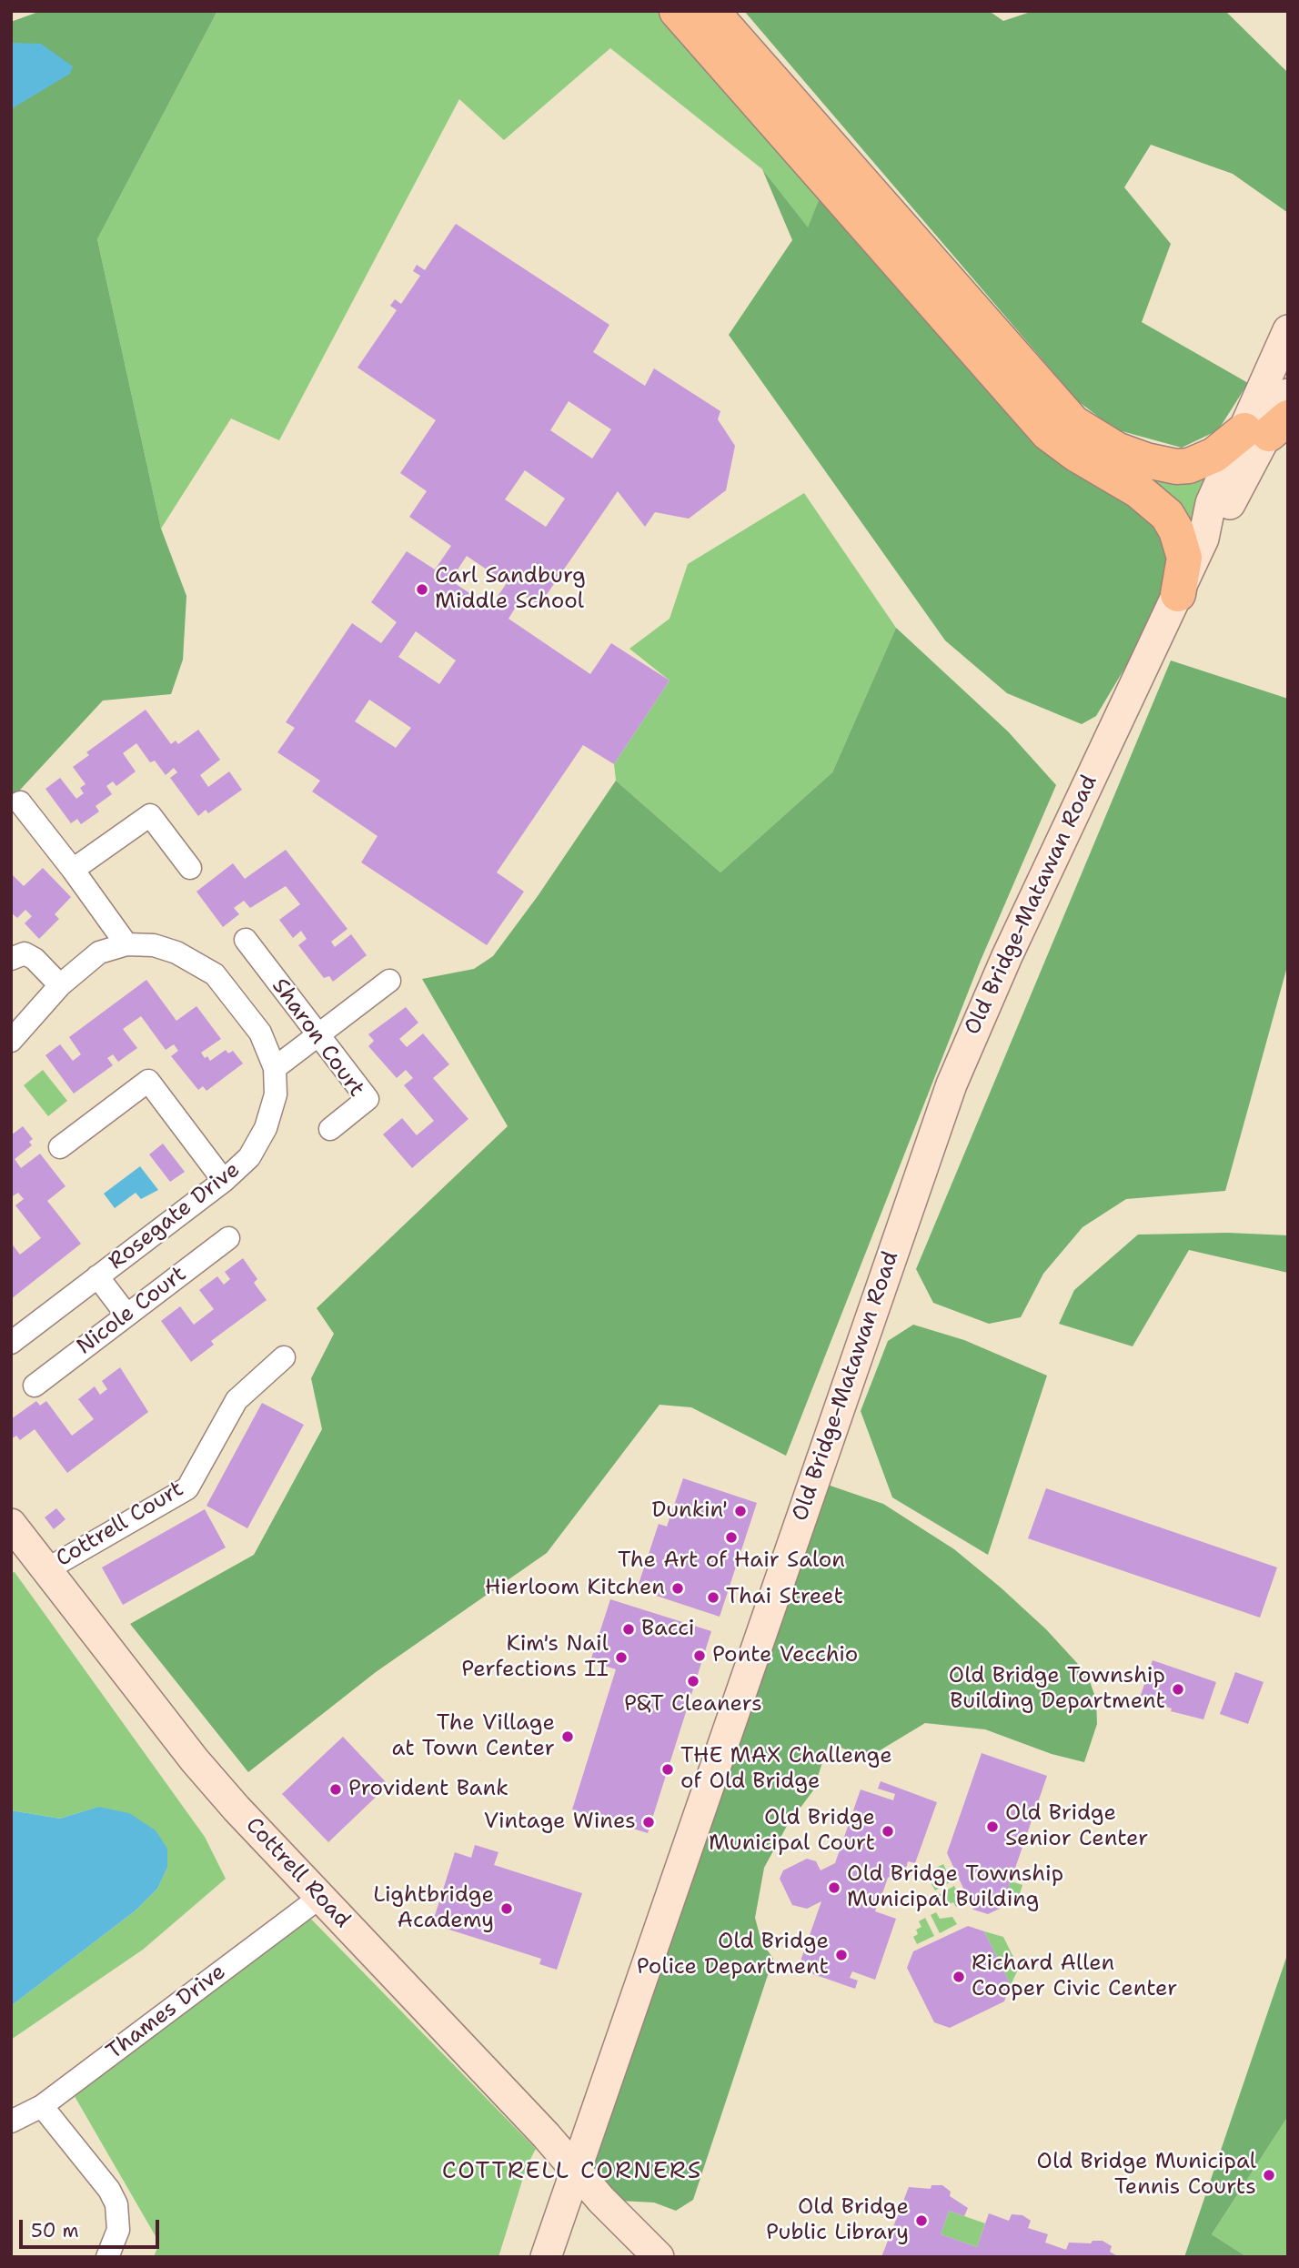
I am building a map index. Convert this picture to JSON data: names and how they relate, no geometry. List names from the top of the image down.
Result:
{
  "streets": {
    "main road": ["Old Bridge-Matawan Road", "Cottrell Road"],
    "street": [
      "Sharon Court",
      "Rosegate Drive",
      "Nicole Court",
      "Cottrell Court",
      "Thames Drive"
    ]
  },
  "crossings": [
    ["Old Bridge-Matawan Road", "Cottrell Road"],
    ["Cottrell Court", "Cottrell Road"],
    ["Cottrell Road", "Thames Drive"]
  ],
  "districts": ["COTTRELL CORNERS"],
  "places": [
    "Carl Sandburg Middle School",
    "Dunkin'",
    "The Art of Hair Salon",
    "Hierloom Kitchen",
    "Thai Street",
    "Bacci",
    "Ponte Vecchio",
    "Kim's Nail Perfections II",
    "P&T Cleaners",
    "Old Bridge Township Building Department",
    "The Village at Town Center",
    "THE MAX Challenge of Old Bridge",
    "Provident Bank",
    "Vintage Wines",
    "Old Bridge Senior Center",
    "Old Bridge Municipal Court",
    "Old Bridge Township Municipal Building",
    "Lightbridge Academy",
    "Old Bridge Police Department",
    "Richard Allen Cooper Civic Center",
    "Old Bridge Municipal Tennis Courts",
    "Old Bridge Public Library"
  ],
  "scale_bar": "50 m"
}
